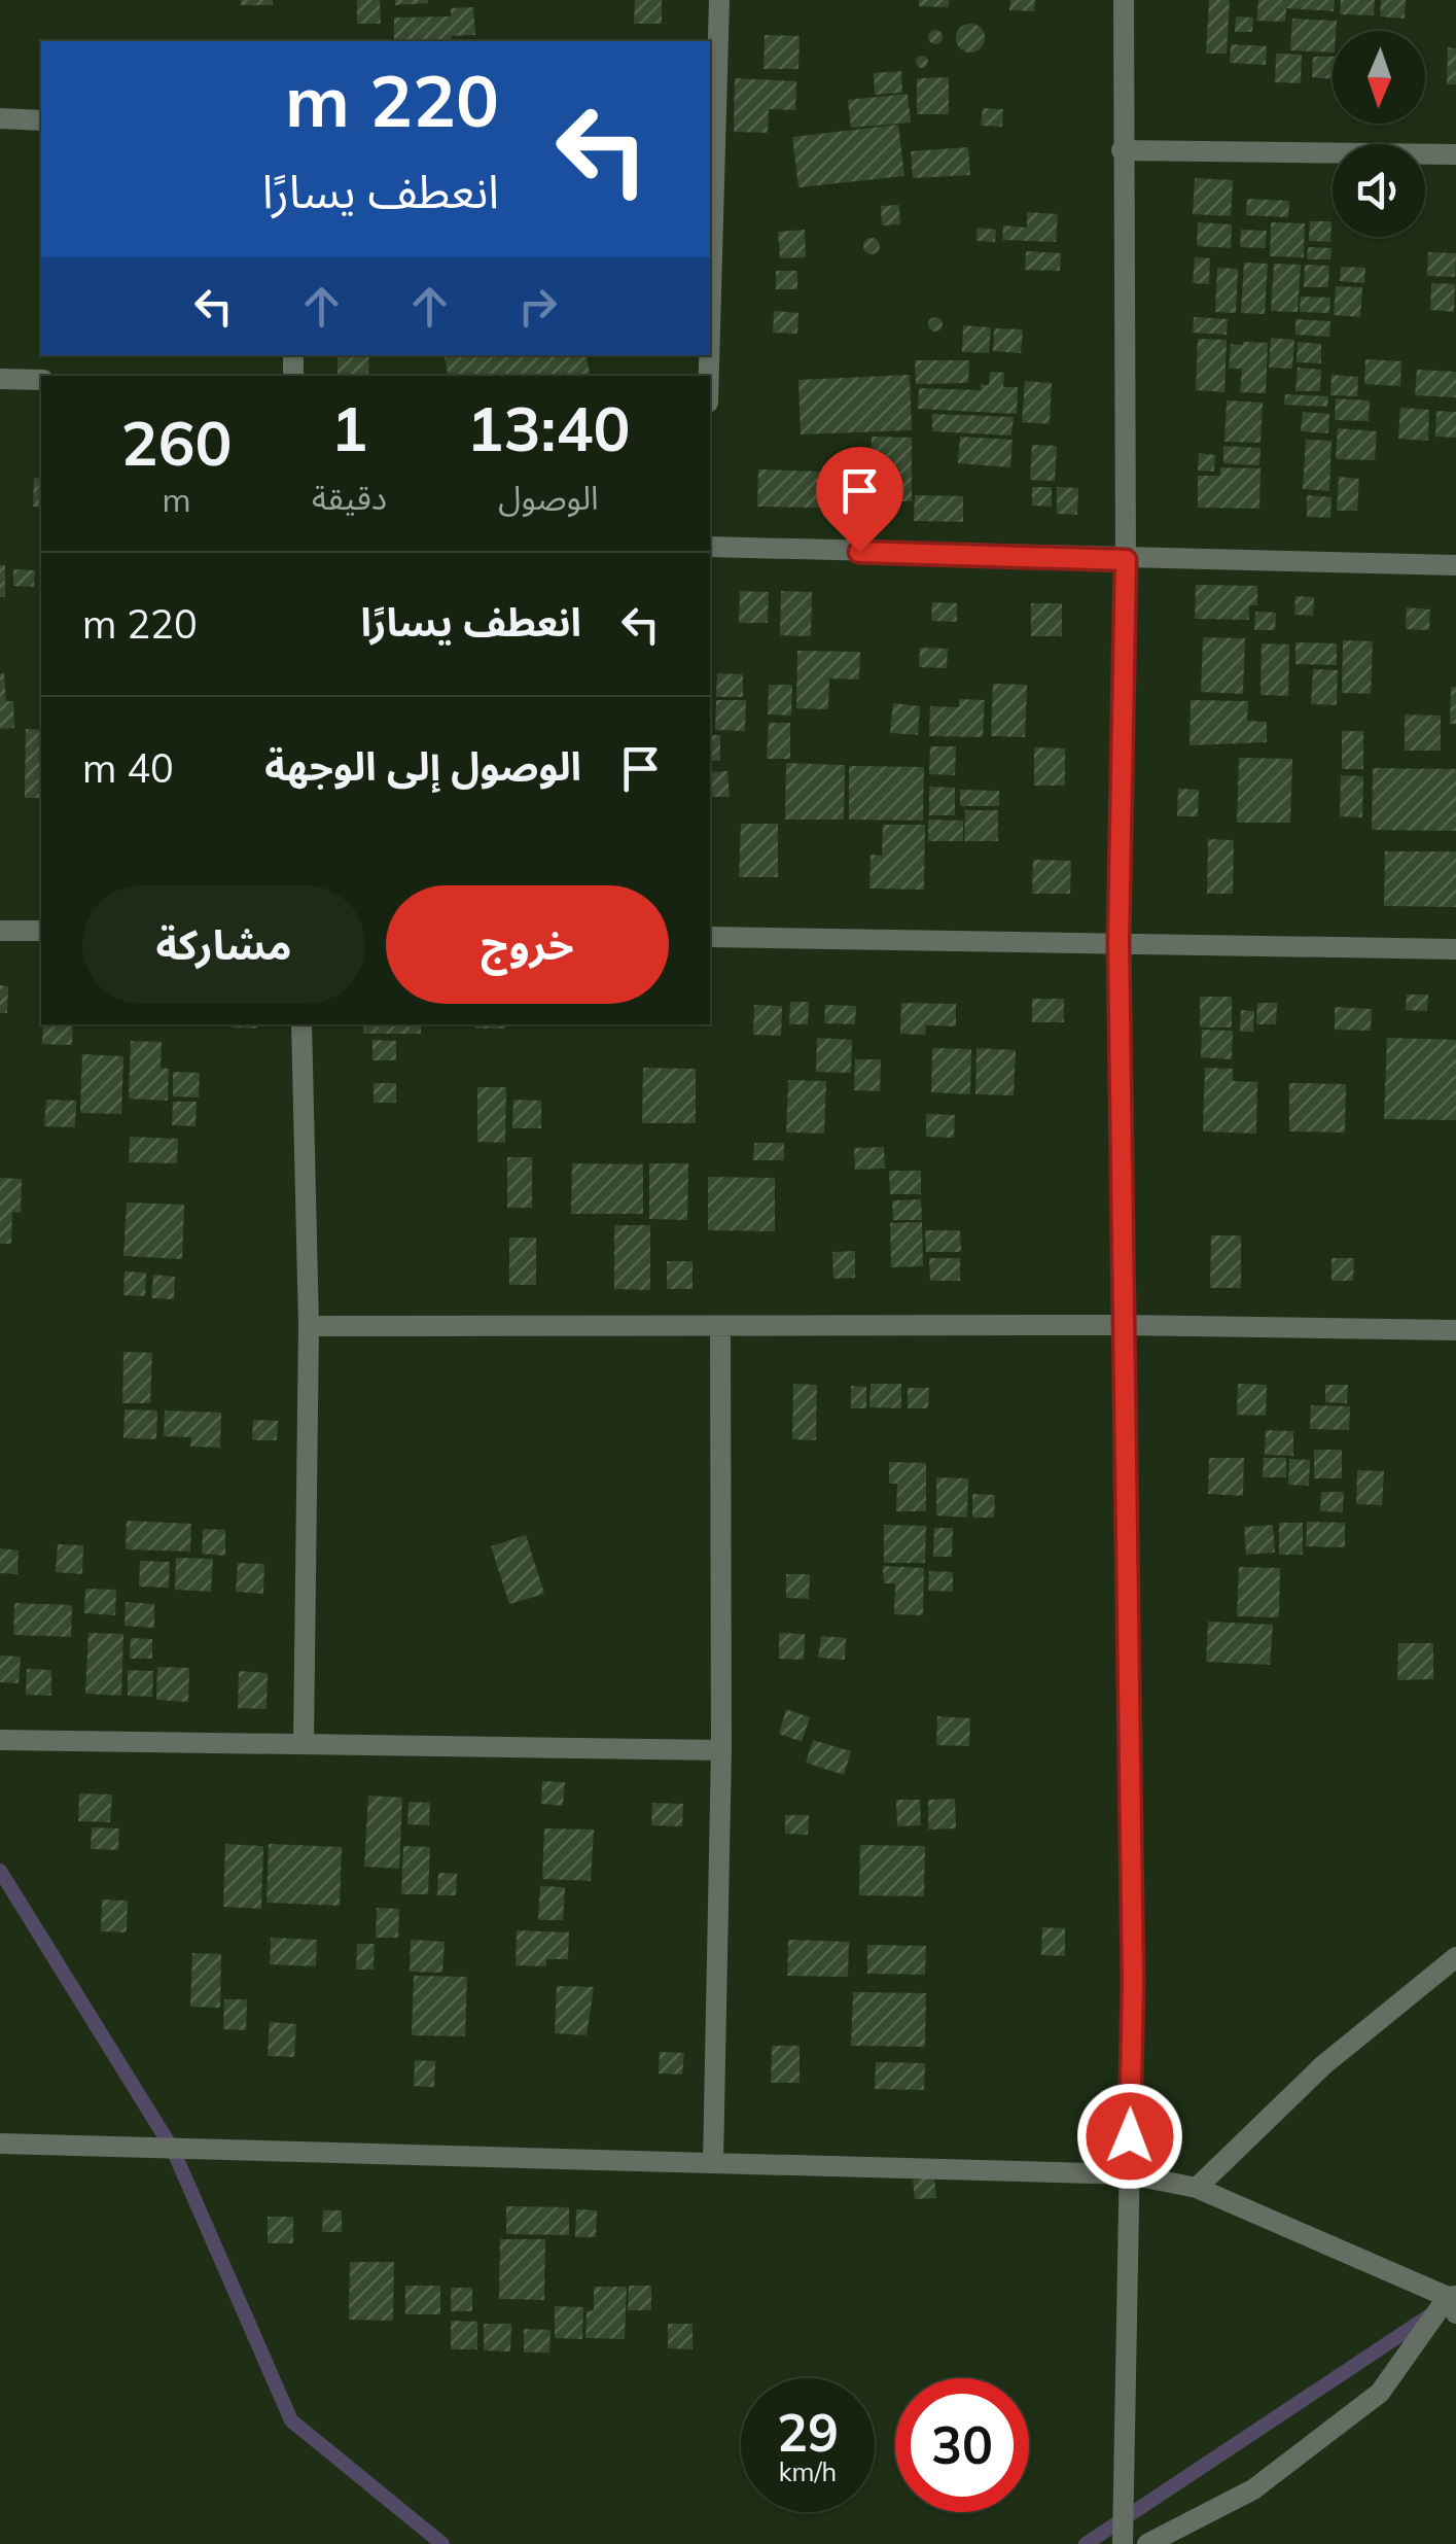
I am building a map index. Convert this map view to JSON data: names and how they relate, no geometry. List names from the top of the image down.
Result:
{
  "north": "bottom",
  "page": {
    "turn": ["220 m", "انعطف يسارًا"],
    "eta": [
      "13:40",
      "الوصول",
      "1",
      "دقيقة",
      "260",
      "m"
    ],
    "list": [
      {
        "name": "انعطف يسارًا",
        "value": "220 m"
      },
      {
        "name": "الوصول إلى الوجهة",
        "value": "40 m"
      }
    ],
    "buttons": ["خروج", "مشاركة"],
    "speed": "29 km/h",
    "limit": "30"
  }
}
